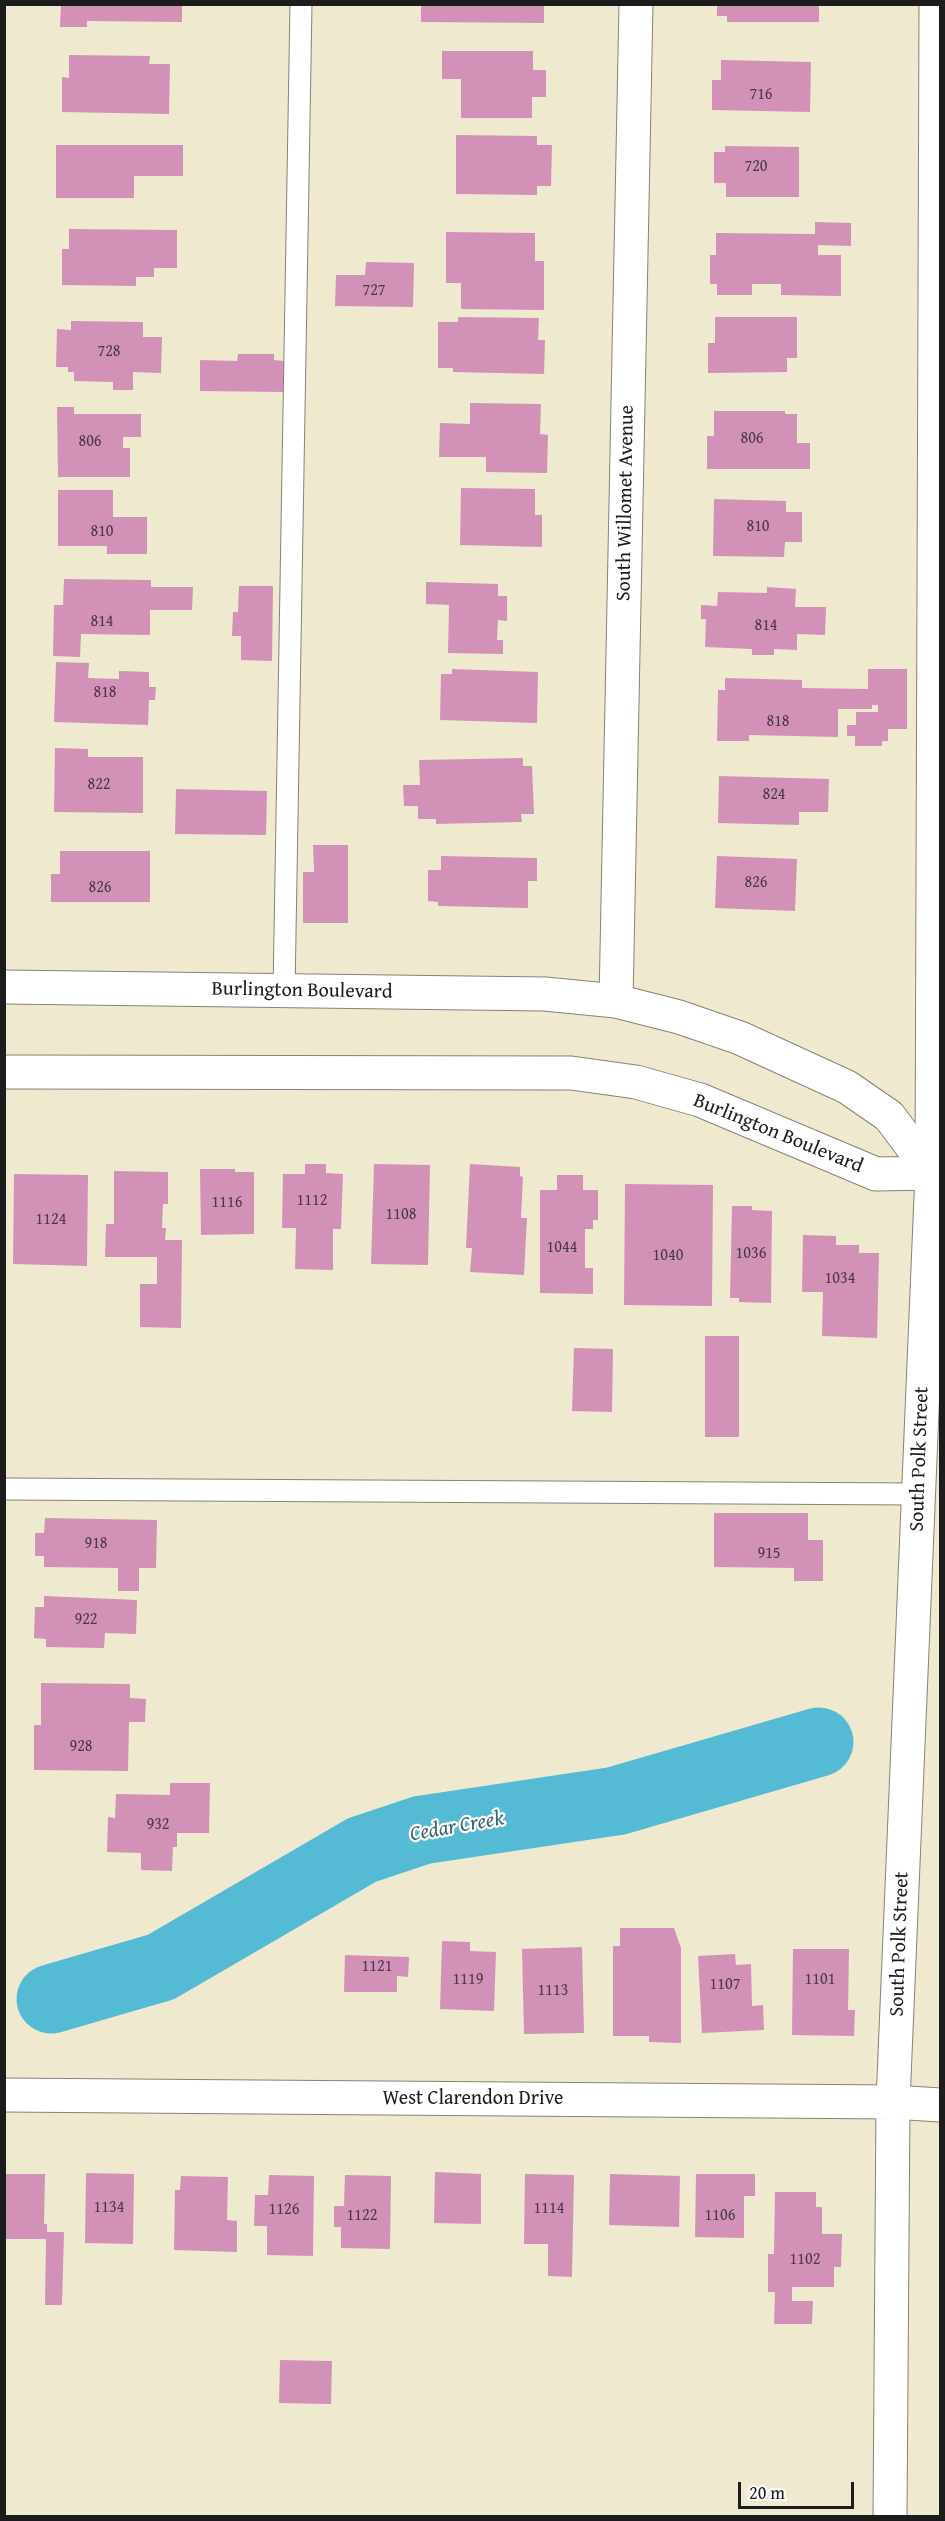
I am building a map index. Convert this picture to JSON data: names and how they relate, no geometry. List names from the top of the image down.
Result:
{
  "streets": {
    "street": [
      "South Willomet Avenue",
      "Burlington Boulevard",
      "South Polk Street",
      "West Clarendon Drive"
    ]
  },
  "crossings": [
    ["South Willomet Avenue", "Burlington Boulevard"],
    ["Burlington Boulevard", "South Polk Street"],
    ["South Polk Street", "West Clarendon Drive"]
  ],
  "water": ["Cedar Creek"],
  "house_numbers": [
    "716",
    "720",
    "727",
    "728",
    "806",
    "806",
    "810",
    "810",
    "814",
    "814",
    "818",
    "818",
    "822",
    "824",
    "826",
    "826",
    "1112",
    "1116",
    "1108",
    "1124",
    "1044",
    "1036",
    "1040",
    "1034",
    "918",
    "915",
    "922",
    "928",
    "932",
    "1121",
    "1119",
    "1101",
    "1107",
    "1113",
    "1134",
    "1114",
    "1126",
    "1122",
    "1106",
    "1102"
  ],
  "scale_bar": "20 m"
}
